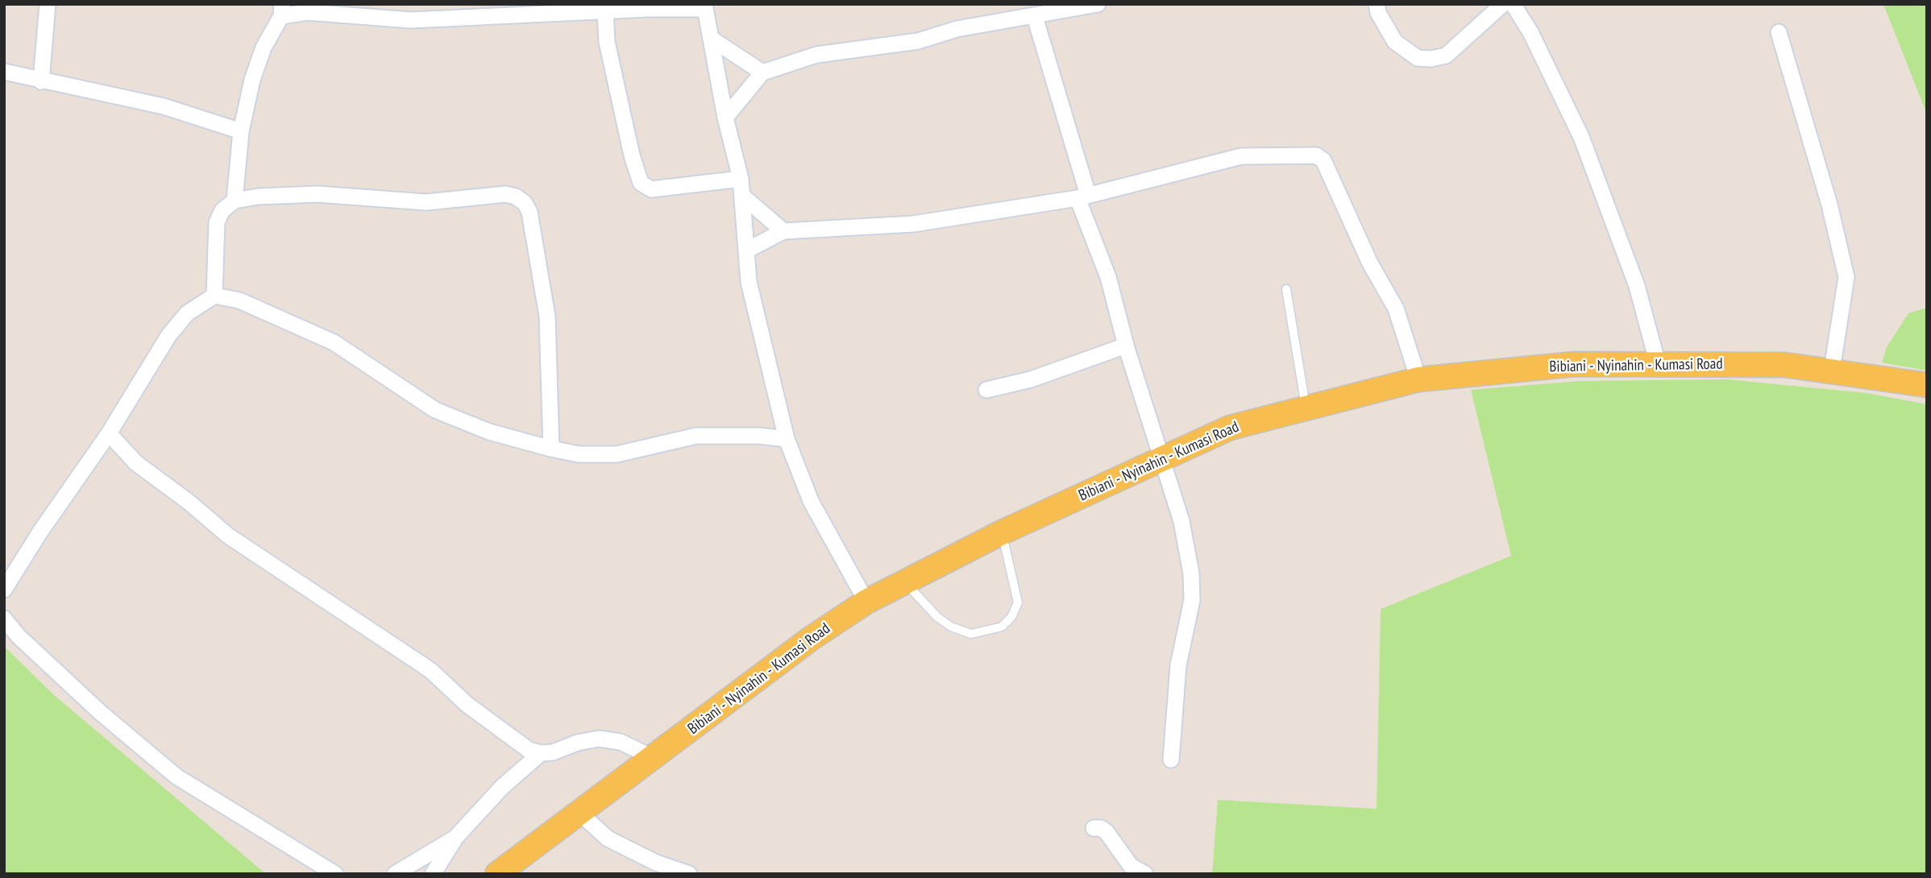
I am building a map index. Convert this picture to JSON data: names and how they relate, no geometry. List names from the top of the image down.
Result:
{
  "streets": {
    "main road": ["Bibiani - Nyinahin - Kumasi Road"]
  }
}
